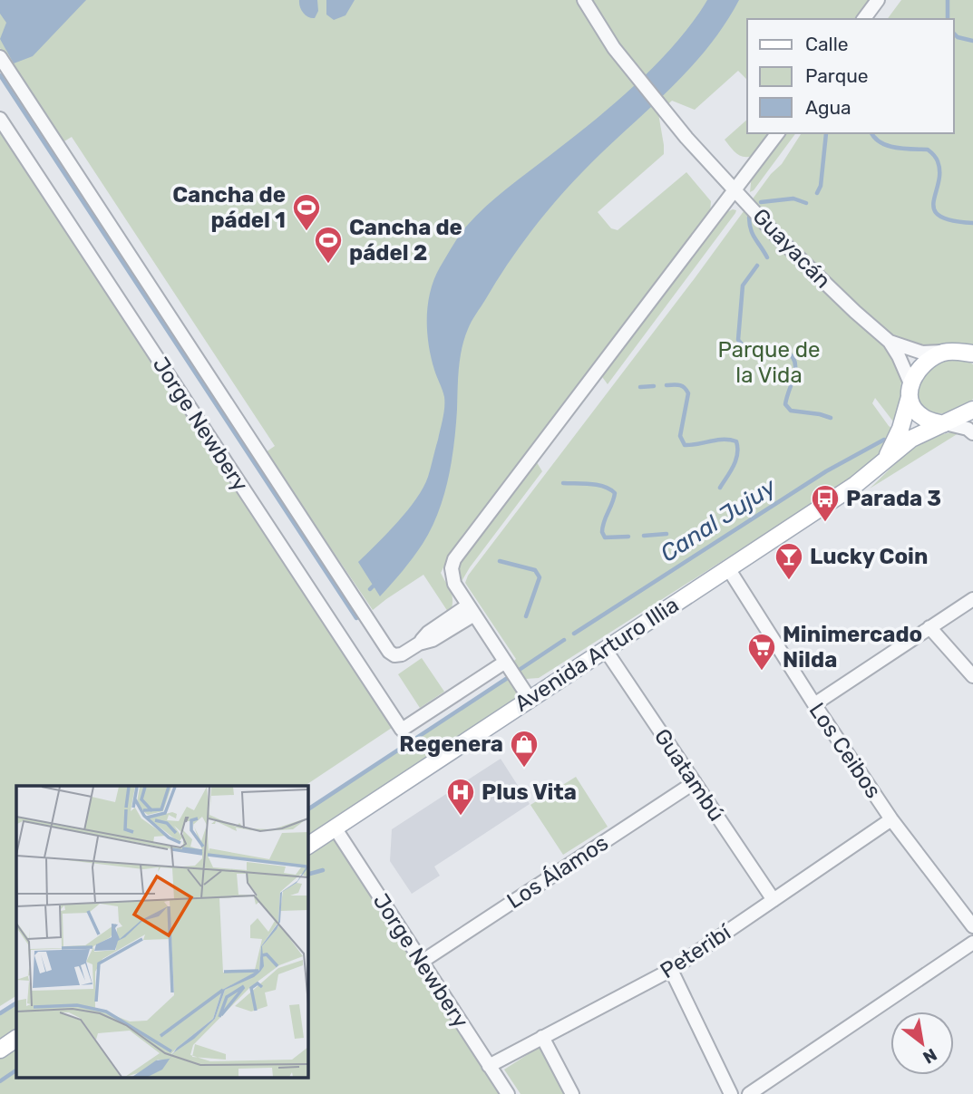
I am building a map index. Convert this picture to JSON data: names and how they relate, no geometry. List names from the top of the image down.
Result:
{
  "streets": {
    "main road": ["Avenida Arturo Illia"],
    "street": [
      "Guayacán",
      "Jorge Newbery",
      "Los Ceibos",
      "Guatambú",
      "Los Álamos",
      "Peteribí"
    ]
  },
  "crossings": [
    ["Guayacán", "Avenida Arturo Illia"],
    ["Jorge Newbery", "Avenida Arturo Illia"],
    ["Jorge Newbery", "Los Álamos"],
    ["Jorge Newbery", "Peteribí"],
    ["Avenida Arturo Illia", "Los Ceibos"],
    ["Avenida Arturo Illia", "Guatambú"],
    ["Los Ceibos", "Peteribí"],
    ["Guatambú", "Los Álamos"],
    ["Guatambú", "Peteribí"]
  ],
  "water": ["Canal Jujuy"],
  "parks": ["Parque de la Vida"],
  "places": {
    "sports": ["Cancha de pádel 1", "Cancha de pádel 2"],
    "bus stop": ["Parada 3"],
    "bar": ["Lucky Coin"],
    "supermarket": ["Minimercado Nilda"],
    "shop": ["Regenera"],
    "hospital": ["Plus Vita"]
  },
  "legend": ["Calle", "Parque", "Agua"],
  "north": "bottom right"
}
